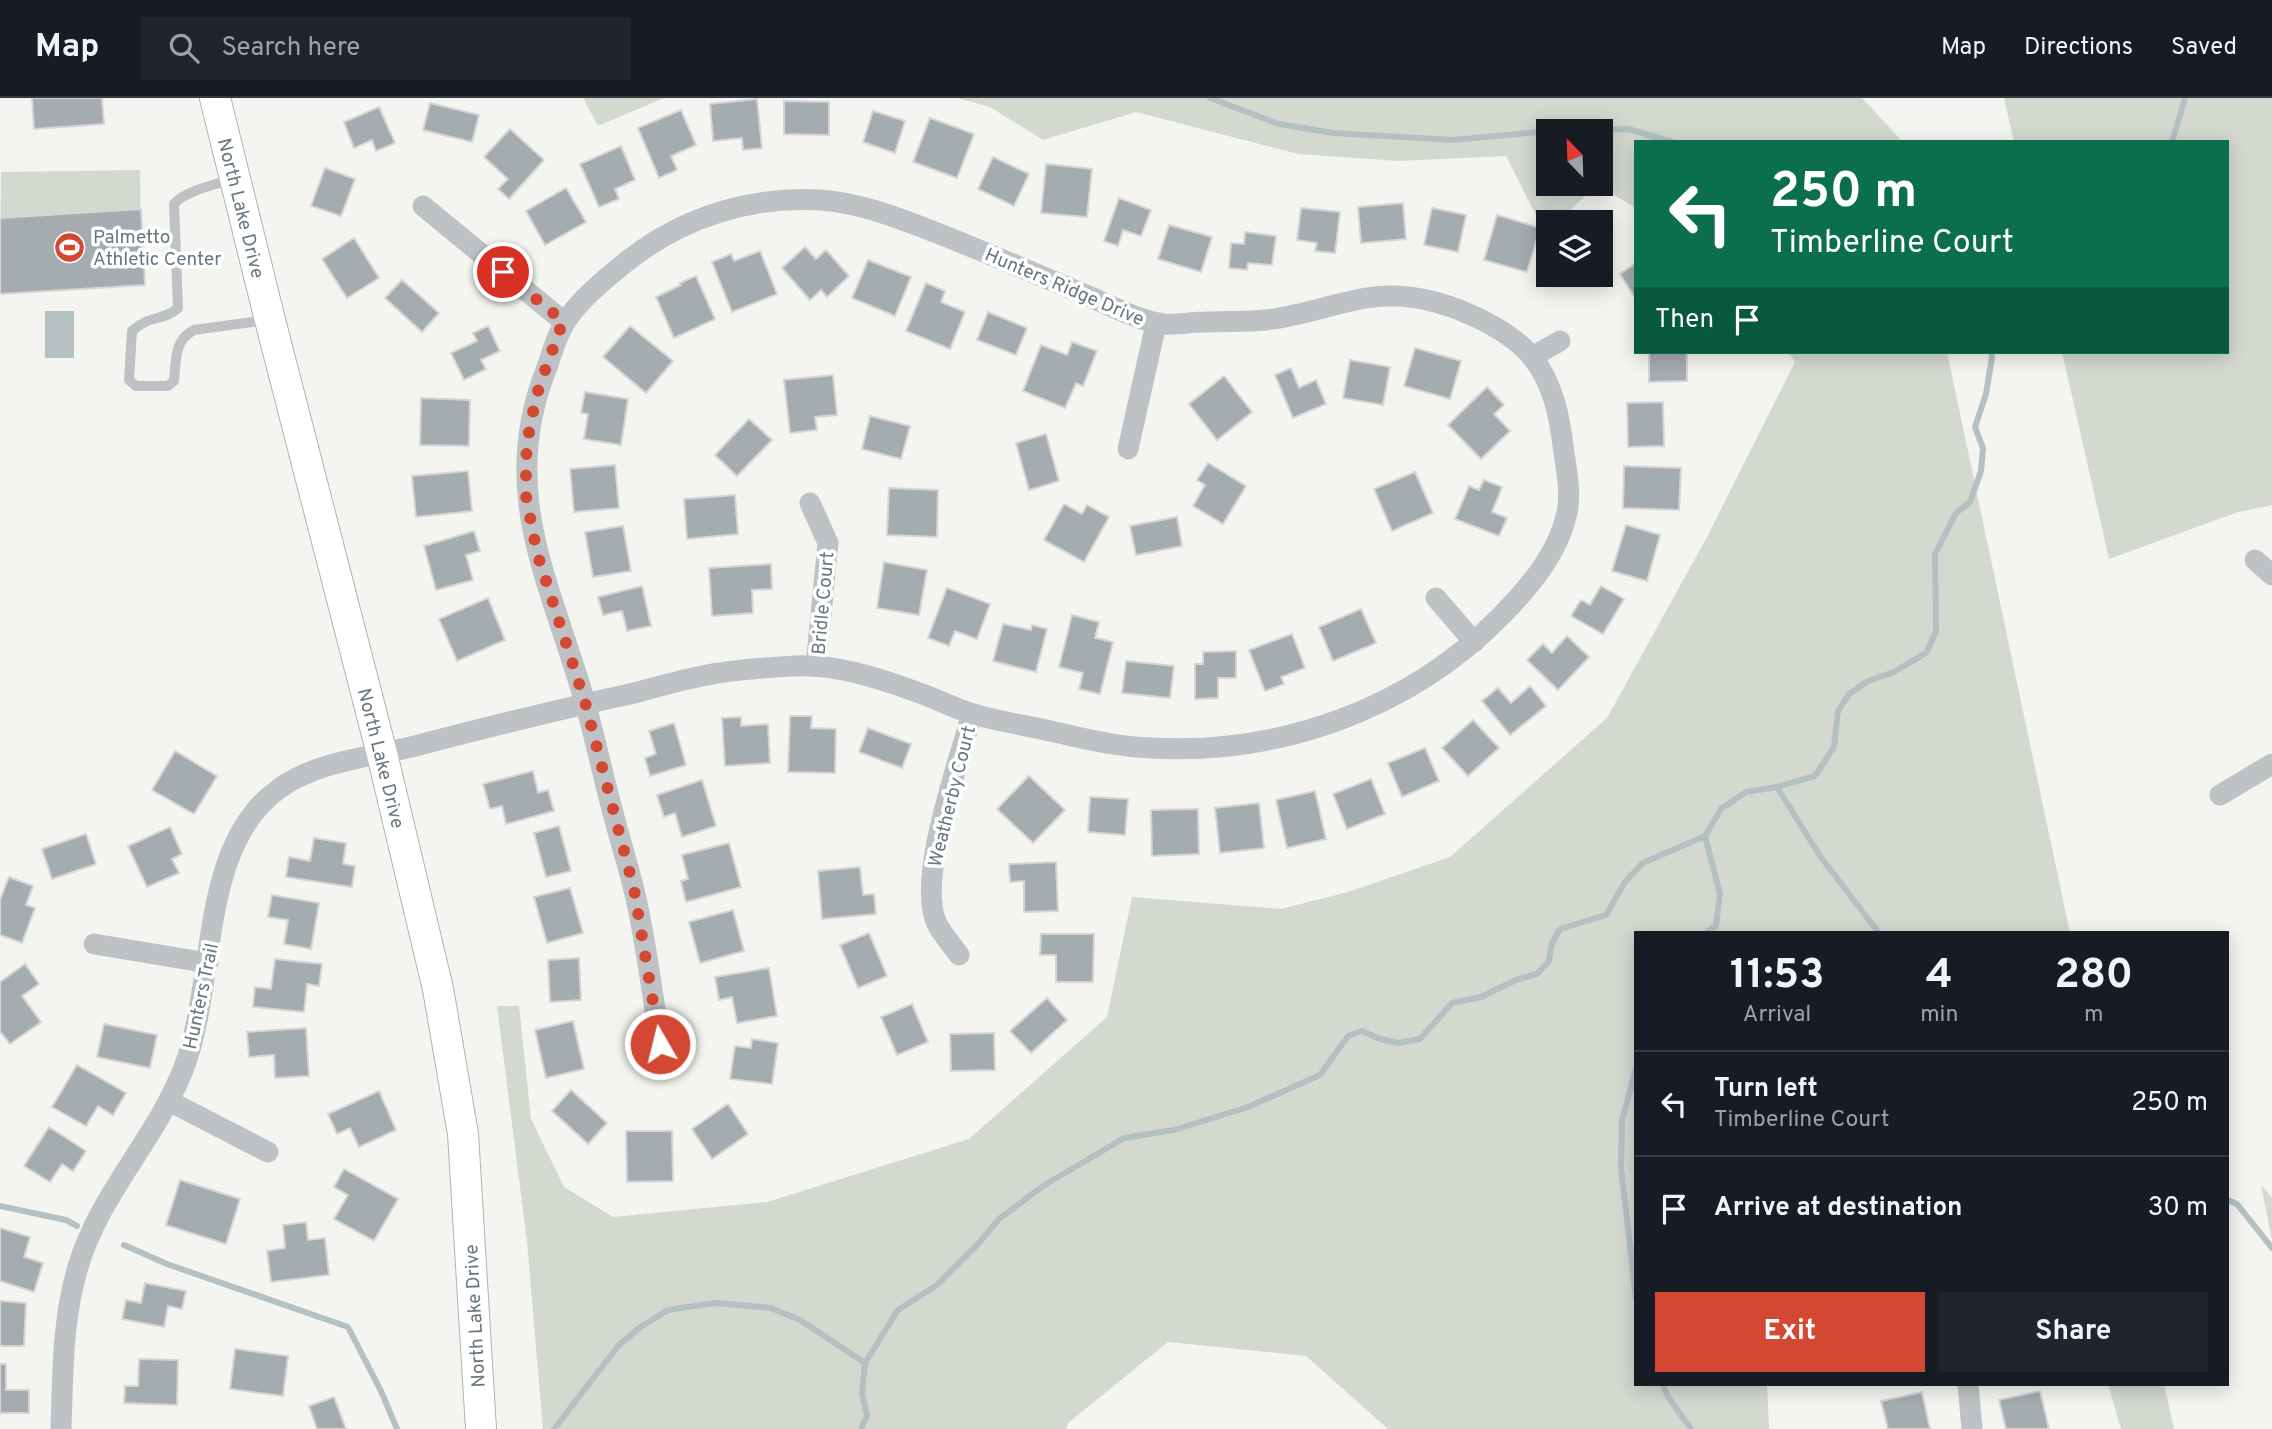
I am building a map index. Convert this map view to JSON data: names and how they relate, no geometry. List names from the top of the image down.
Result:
{
  "streets": {
    "main road": ["North Lake Drive"],
    "street": [
      "Hunters Ridge Drive",
      "Bridle Court",
      "Weatherby Court",
      "Hunters Trail"
    ]
  },
  "crossings": [
    ["North Lake Drive", "Hunters Ridge Drive"],
    ["North Lake Drive", "Hunters Trail"],
    ["Hunters Ridge Drive", "Bridle Court"],
    ["Hunters Ridge Drive", "Weatherby Court"],
    ["Hunters Ridge Drive", "Hunters Trail"]
  ],
  "places": {
    "sports": ["Palmetto Athletic Center"]
  },
  "north": "top left",
  "page": {
    "header": "Map",
    "search": "Search here",
    "nav": ["Map", "Directions", "Saved"],
    "turn": ["250 m", "Timberline Court"],
    "then": "Then",
    "eta": [
      "11:53",
      "Arrival",
      "4",
      "min",
      "280",
      "m"
    ],
    "list": [
      {
        "name": "Turn left",
        "note": "Timberline Court",
        "value": "250 m"
      },
      {
        "name": "Arrive at destination",
        "value": "30 m"
      }
    ],
    "buttons": ["Exit", "Share"]
  }
}
